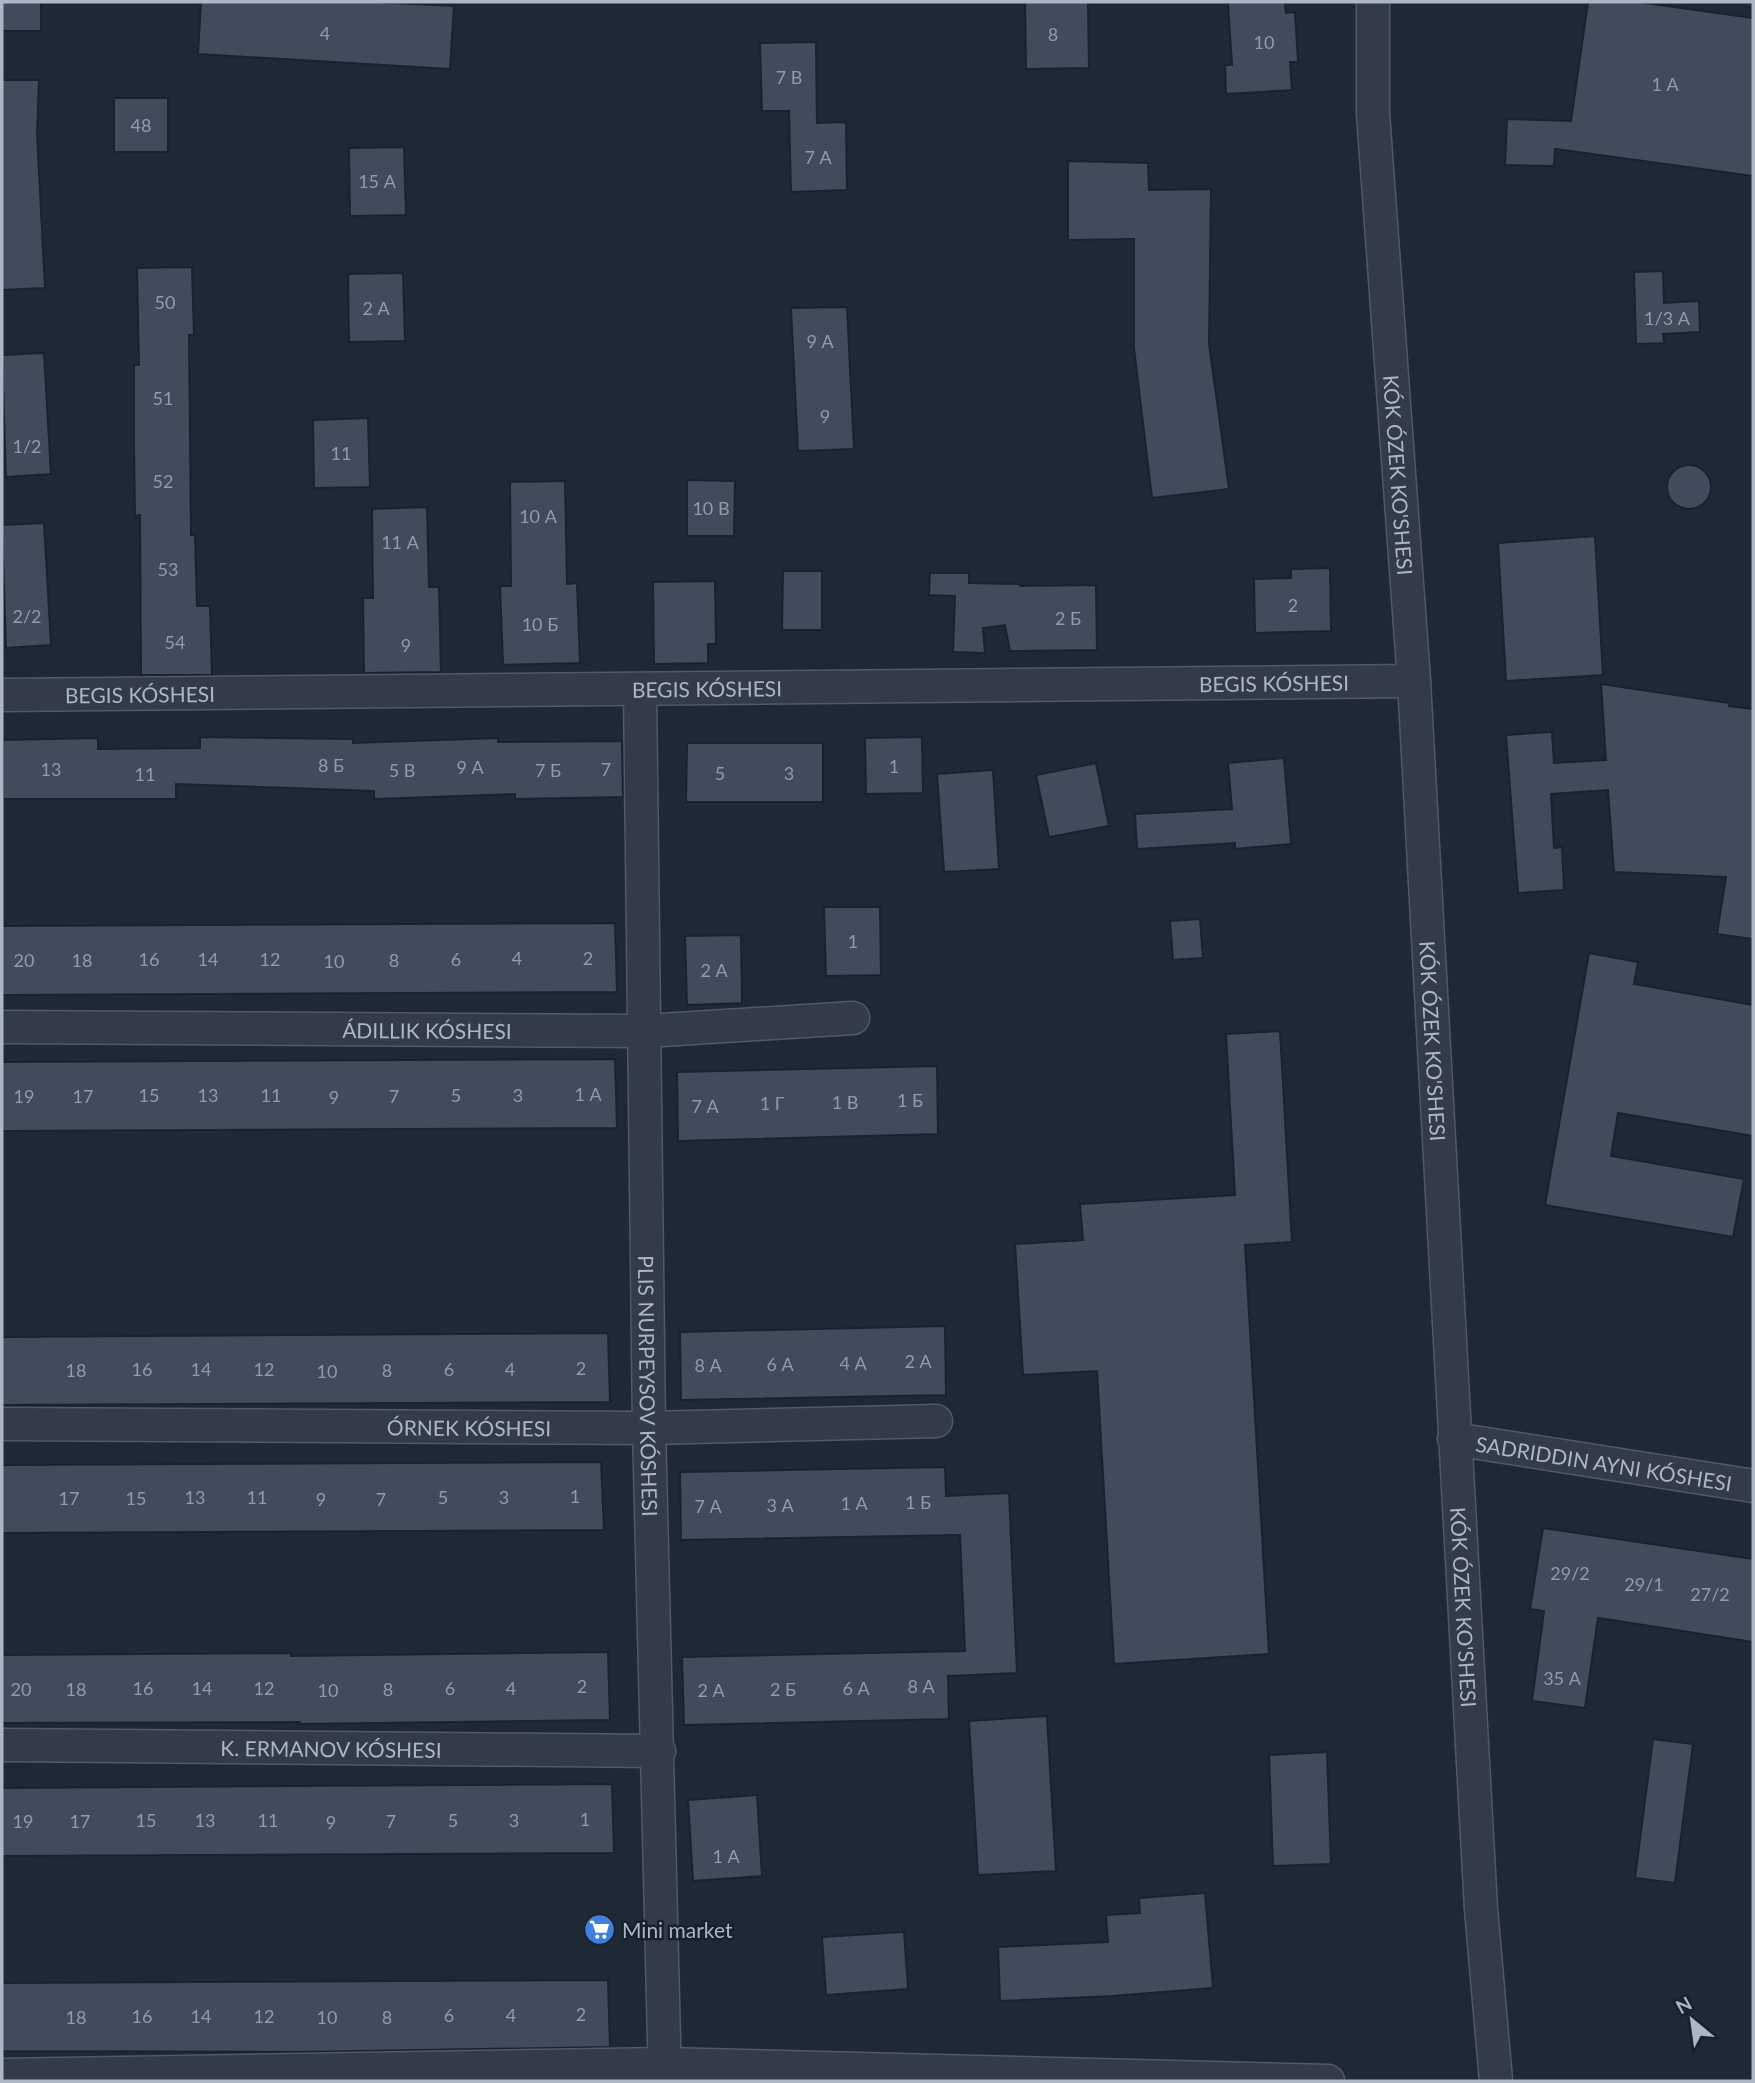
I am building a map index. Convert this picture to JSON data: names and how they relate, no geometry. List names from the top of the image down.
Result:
{
  "streets": {
    "street": [
      "KÓK ÓZEK KO'SHESI",
      "BEGIS KÓSHESI",
      "ÁDILLIK KÓSHESI",
      "PLIS NURPEYSOV KÓSHESI",
      "ÓRNEK KÓSHESI",
      "SADRIDDIN AYNI KÓSHESI",
      "K. ERMANOV KÓSHESI"
    ]
  },
  "crossings": [
    ["KÓK ÓZEK KO'SHESI", "BEGIS KÓSHESI"],
    ["KÓK ÓZEK KO'SHESI", "SADRIDDIN AYNI KÓSHESI"],
    ["BEGIS KÓSHESI", "PLIS NURPEYSOV KÓSHESI"],
    ["ÁDILLIK KÓSHESI", "PLIS NURPEYSOV KÓSHESI"],
    ["PLIS NURPEYSOV KÓSHESI", "ÓRNEK KÓSHESI"],
    ["PLIS NURPEYSOV KÓSHESI", "K. ERMANOV KÓSHESI"]
  ],
  "places": {
    "supermarket": ["Mini market"]
  },
  "house_numbers": [
    "4",
    "8",
    "10",
    "7 В",
    "1 А",
    "48",
    "7 А",
    "15 А",
    "50",
    "2 А",
    "1/3 А",
    "9 А",
    "51",
    "9",
    "1/2",
    "11",
    "52",
    "10 В",
    "10 А",
    "11 А",
    "53",
    "2",
    "2/2",
    "2 Б",
    "10 Б",
    "54",
    "9",
    "8 Б",
    "1",
    "9 А",
    "13",
    "7",
    "5 В",
    "7 Б",
    "5",
    "3",
    "11",
    "1",
    "4",
    "2",
    "16",
    "14",
    "12",
    "6",
    "20",
    "18",
    "8",
    "10",
    "2 А",
    "1 А",
    "15",
    "13",
    "11",
    "5",
    "3",
    "19",
    "17",
    "7",
    "9",
    "1 Б",
    "1 В",
    "1 Г",
    "7 А",
    "2 А",
    "4 А",
    "6 А",
    "8 А",
    "2",
    "16",
    "14",
    "12",
    "6",
    "4",
    "18",
    "8",
    "10",
    "1",
    "13",
    "11",
    "5",
    "3",
    "17",
    "15",
    "9",
    "7",
    "1 Б",
    "1 А",
    "3 А",
    "7 А",
    "29/2",
    "29/1",
    "27/2",
    "35 А",
    "2",
    "8 А",
    "16",
    "14",
    "12",
    "6",
    "4",
    "6 А",
    "20",
    "18",
    "8",
    "2 Б",
    "10",
    "2 А",
    "1",
    "15",
    "13",
    "11",
    "5",
    "3",
    "19",
    "17",
    "7",
    "9",
    "1 А",
    "2",
    "6",
    "4",
    "16",
    "14",
    "12",
    "18",
    "10",
    "8"
  ],
  "north": "top left"
}
